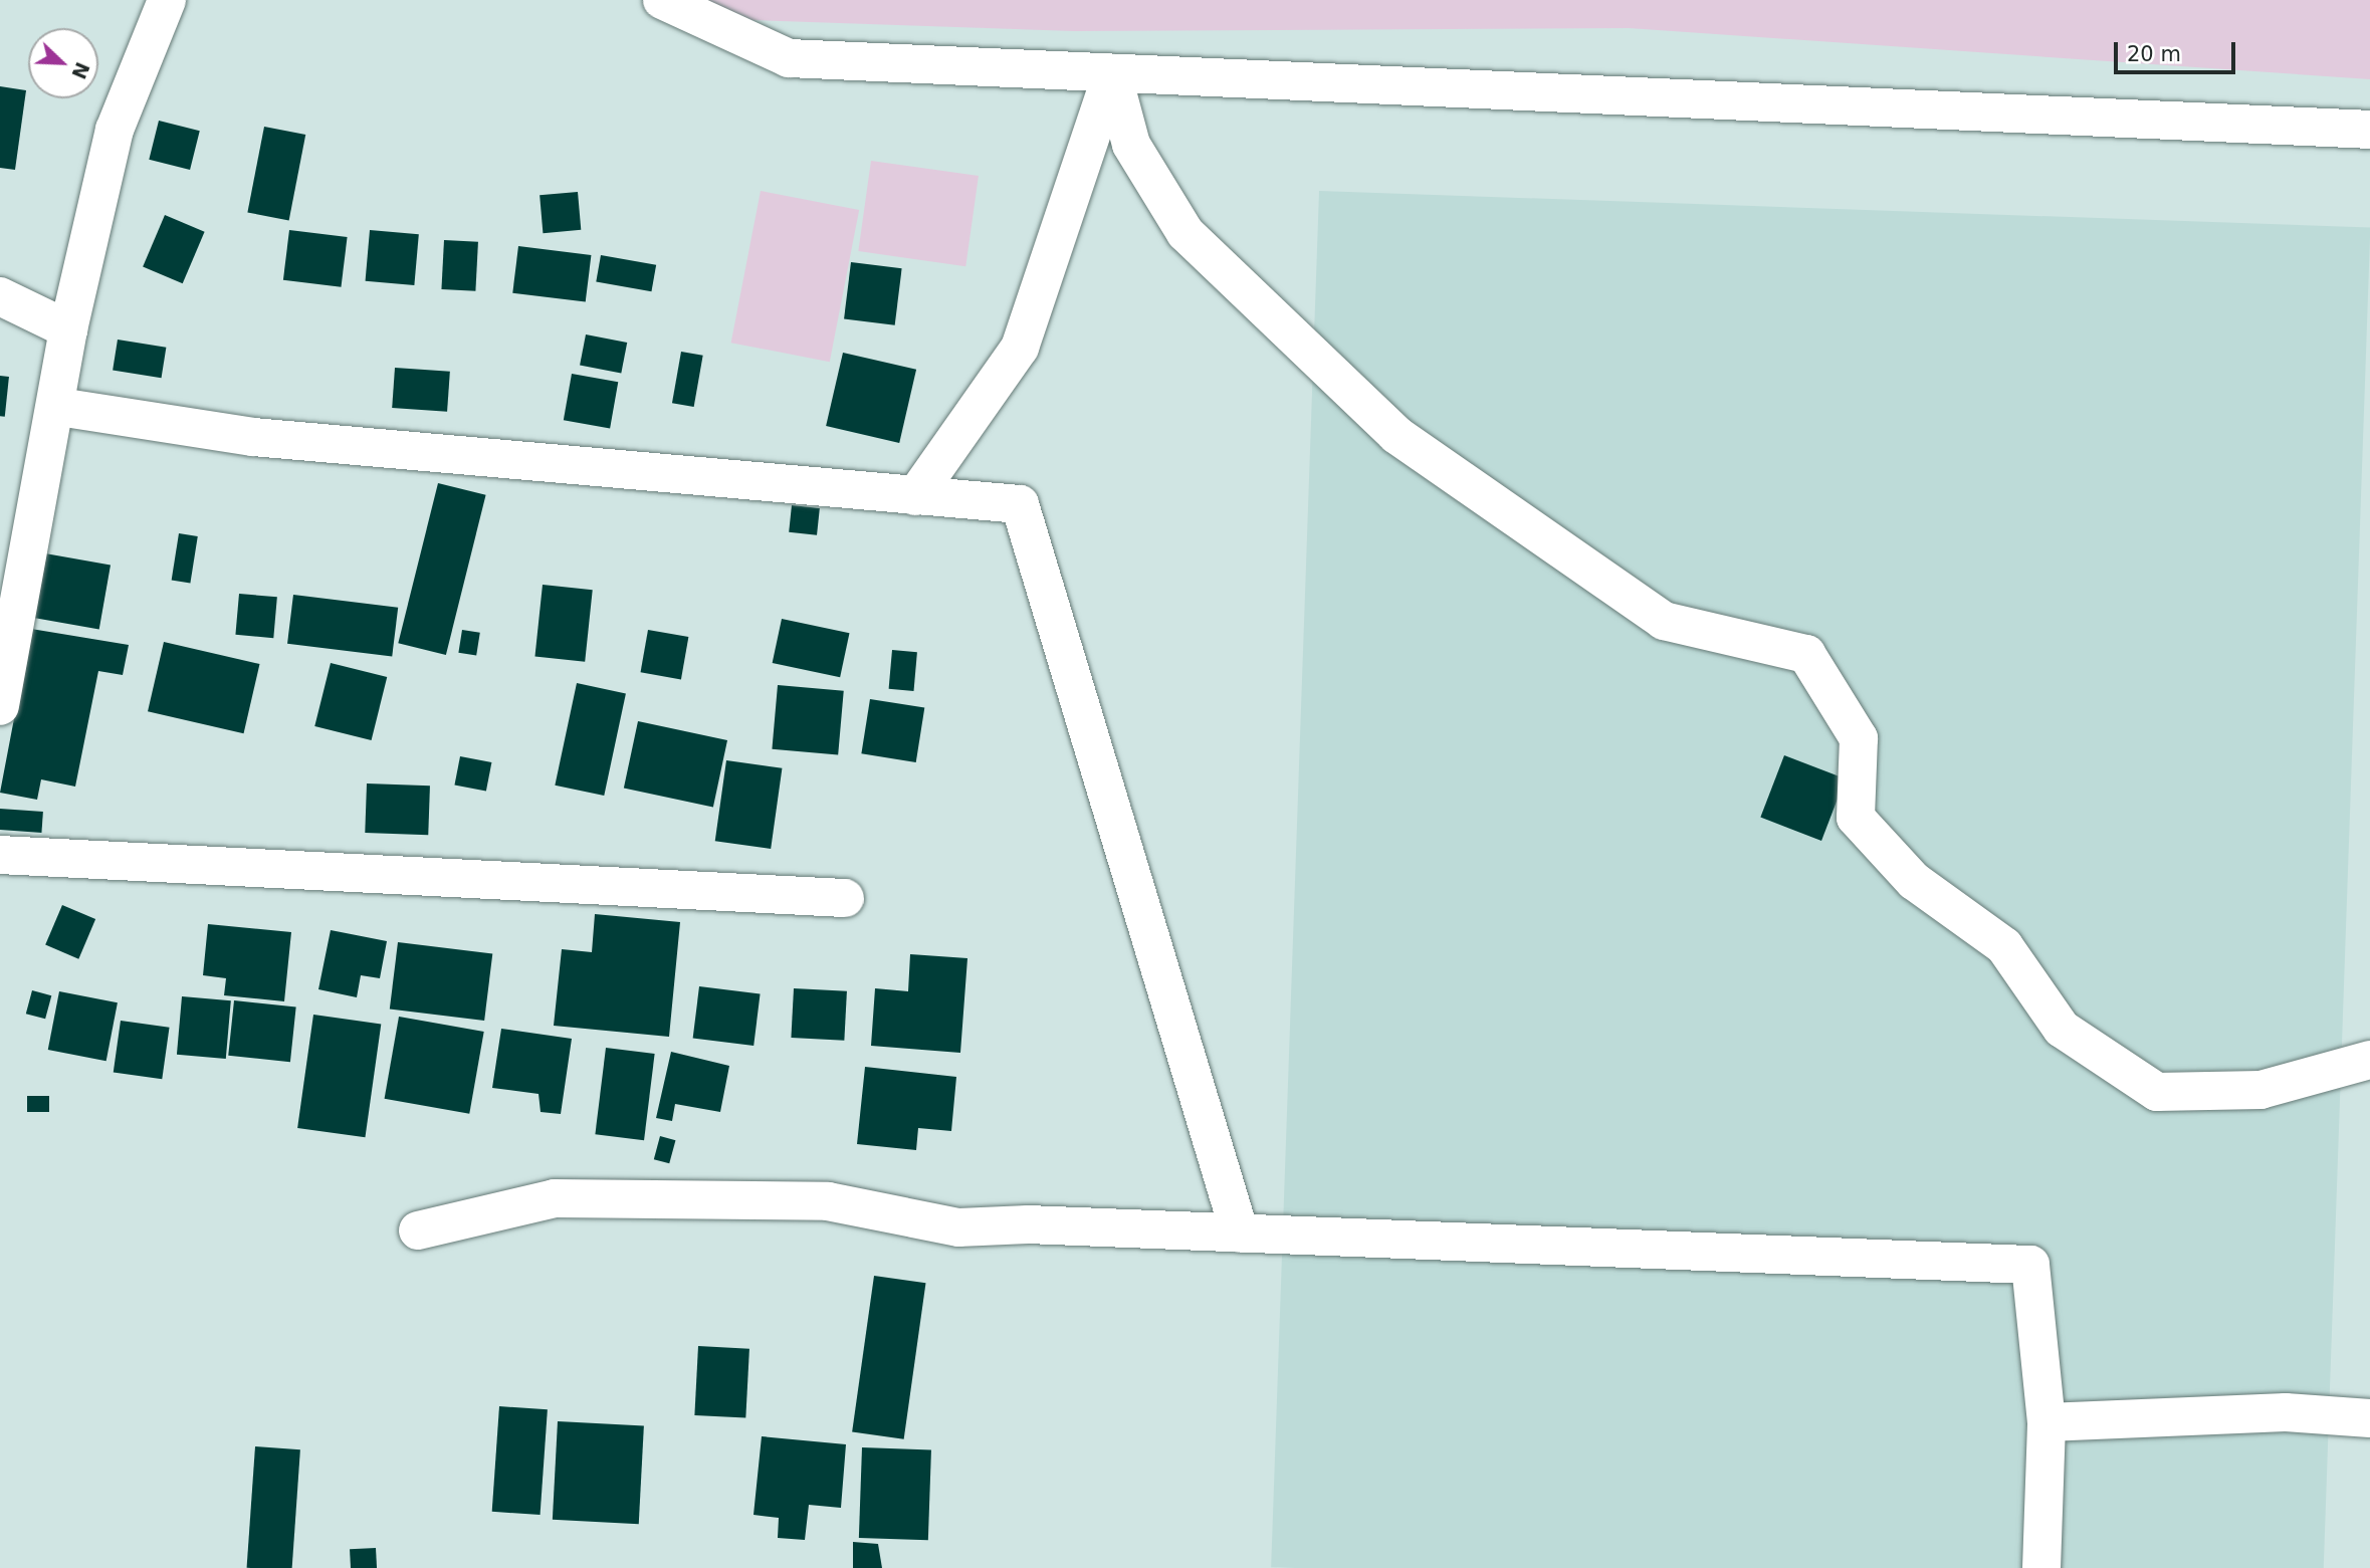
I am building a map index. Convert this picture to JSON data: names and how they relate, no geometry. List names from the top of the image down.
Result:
{
  "scale_bar": "20 m",
  "north": "bottom right"
}
